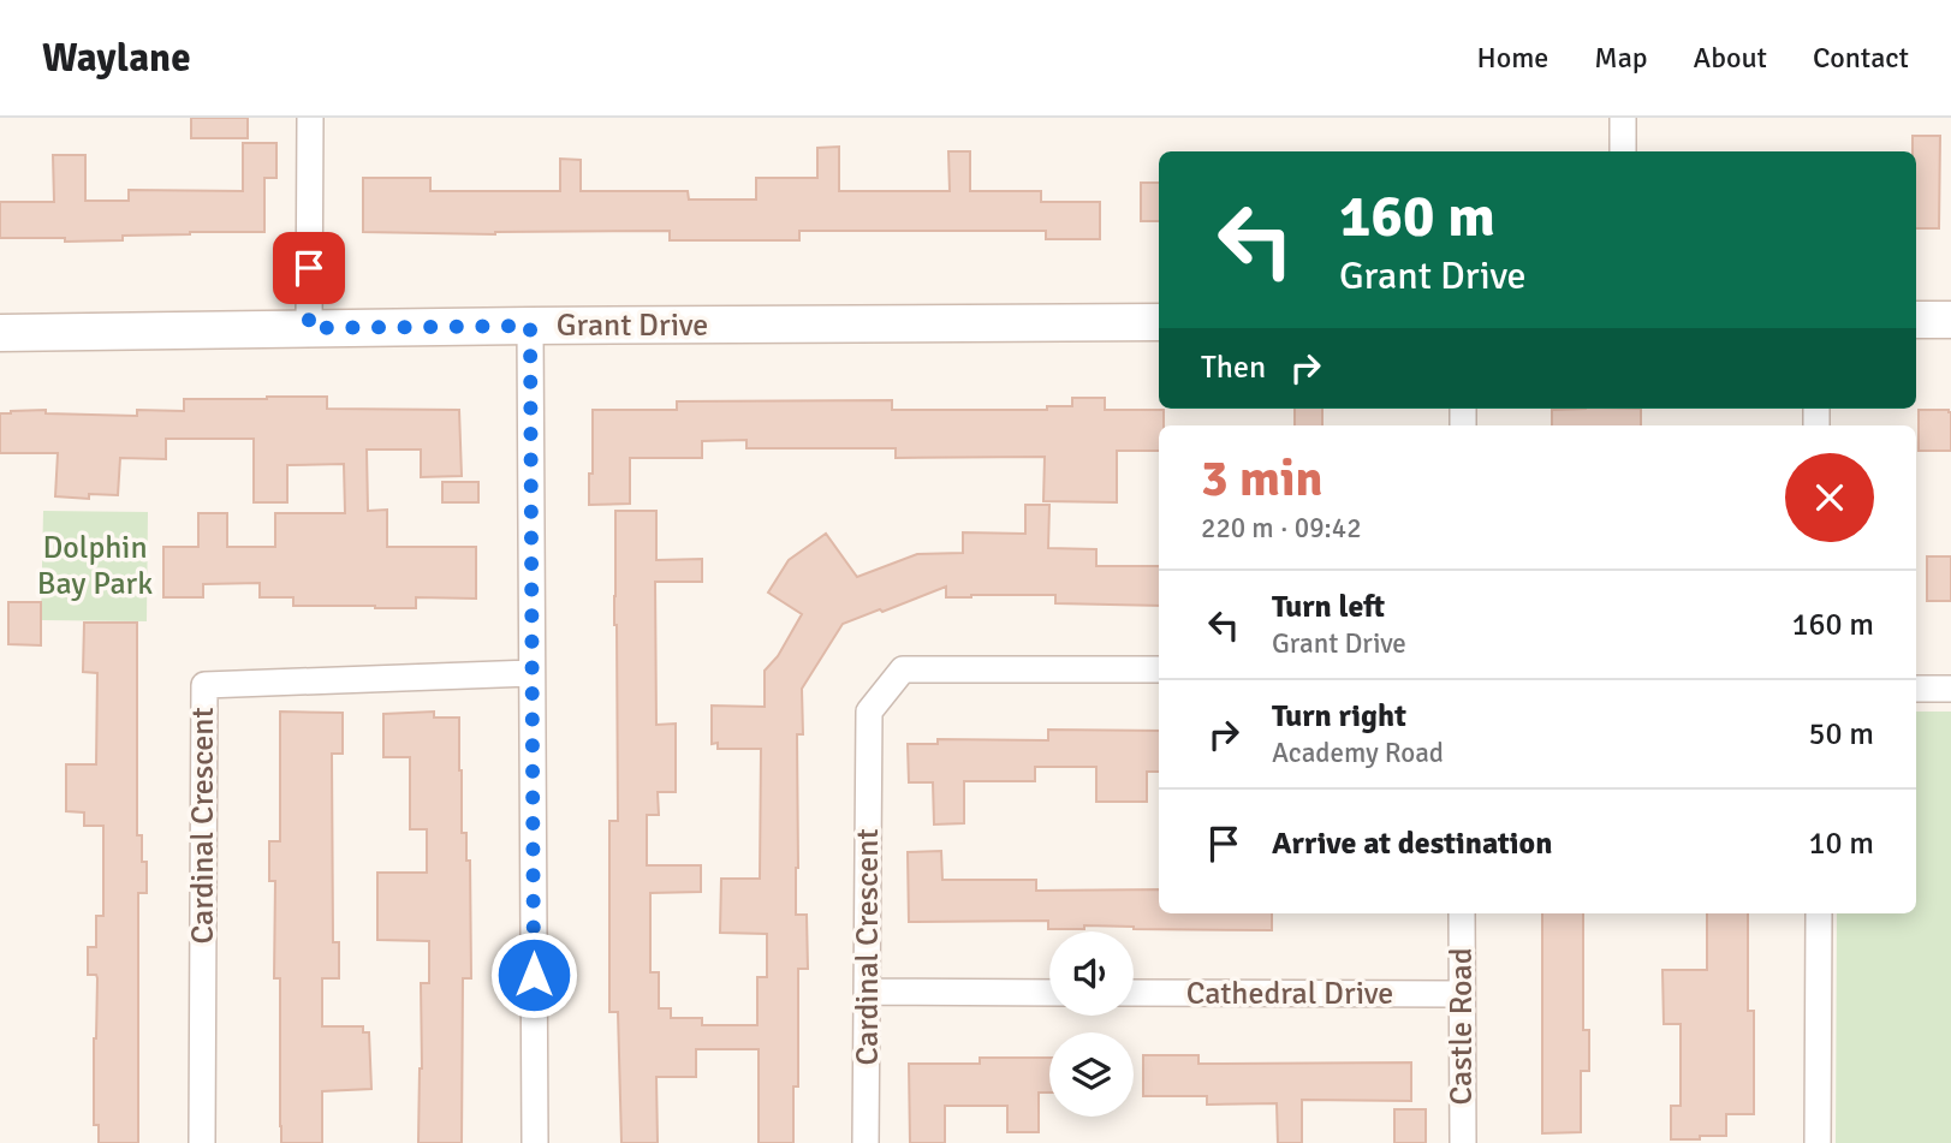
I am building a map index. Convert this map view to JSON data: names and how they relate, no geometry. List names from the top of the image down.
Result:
{
  "streets": {
    "street": [
      "Grant Drive",
      "Cardinal Crescent",
      "Cathedral Drive",
      "Castle Road"
    ]
  },
  "crossings": [
    ["Cathedral Drive", "Castle Road"]
  ],
  "parks": ["Dolphin Bay Park"],
  "page": {
    "header": "Waylane",
    "nav": [
      "Home",
      "Map",
      "About",
      "Contact"
    ],
    "turn": ["160 m", "Grant Drive"],
    "then": "Then",
    "heading": ["3 min", "220 m · 09:42"],
    "list": [
      {
        "name": "Turn left",
        "note": "Grant Drive",
        "value": "160 m"
      },
      {
        "name": "Turn right",
        "note": "Academy Road",
        "value": "50 m"
      },
      {
        "name": "Arrive at destination",
        "value": "10 m"
      }
    ]
  }
}
